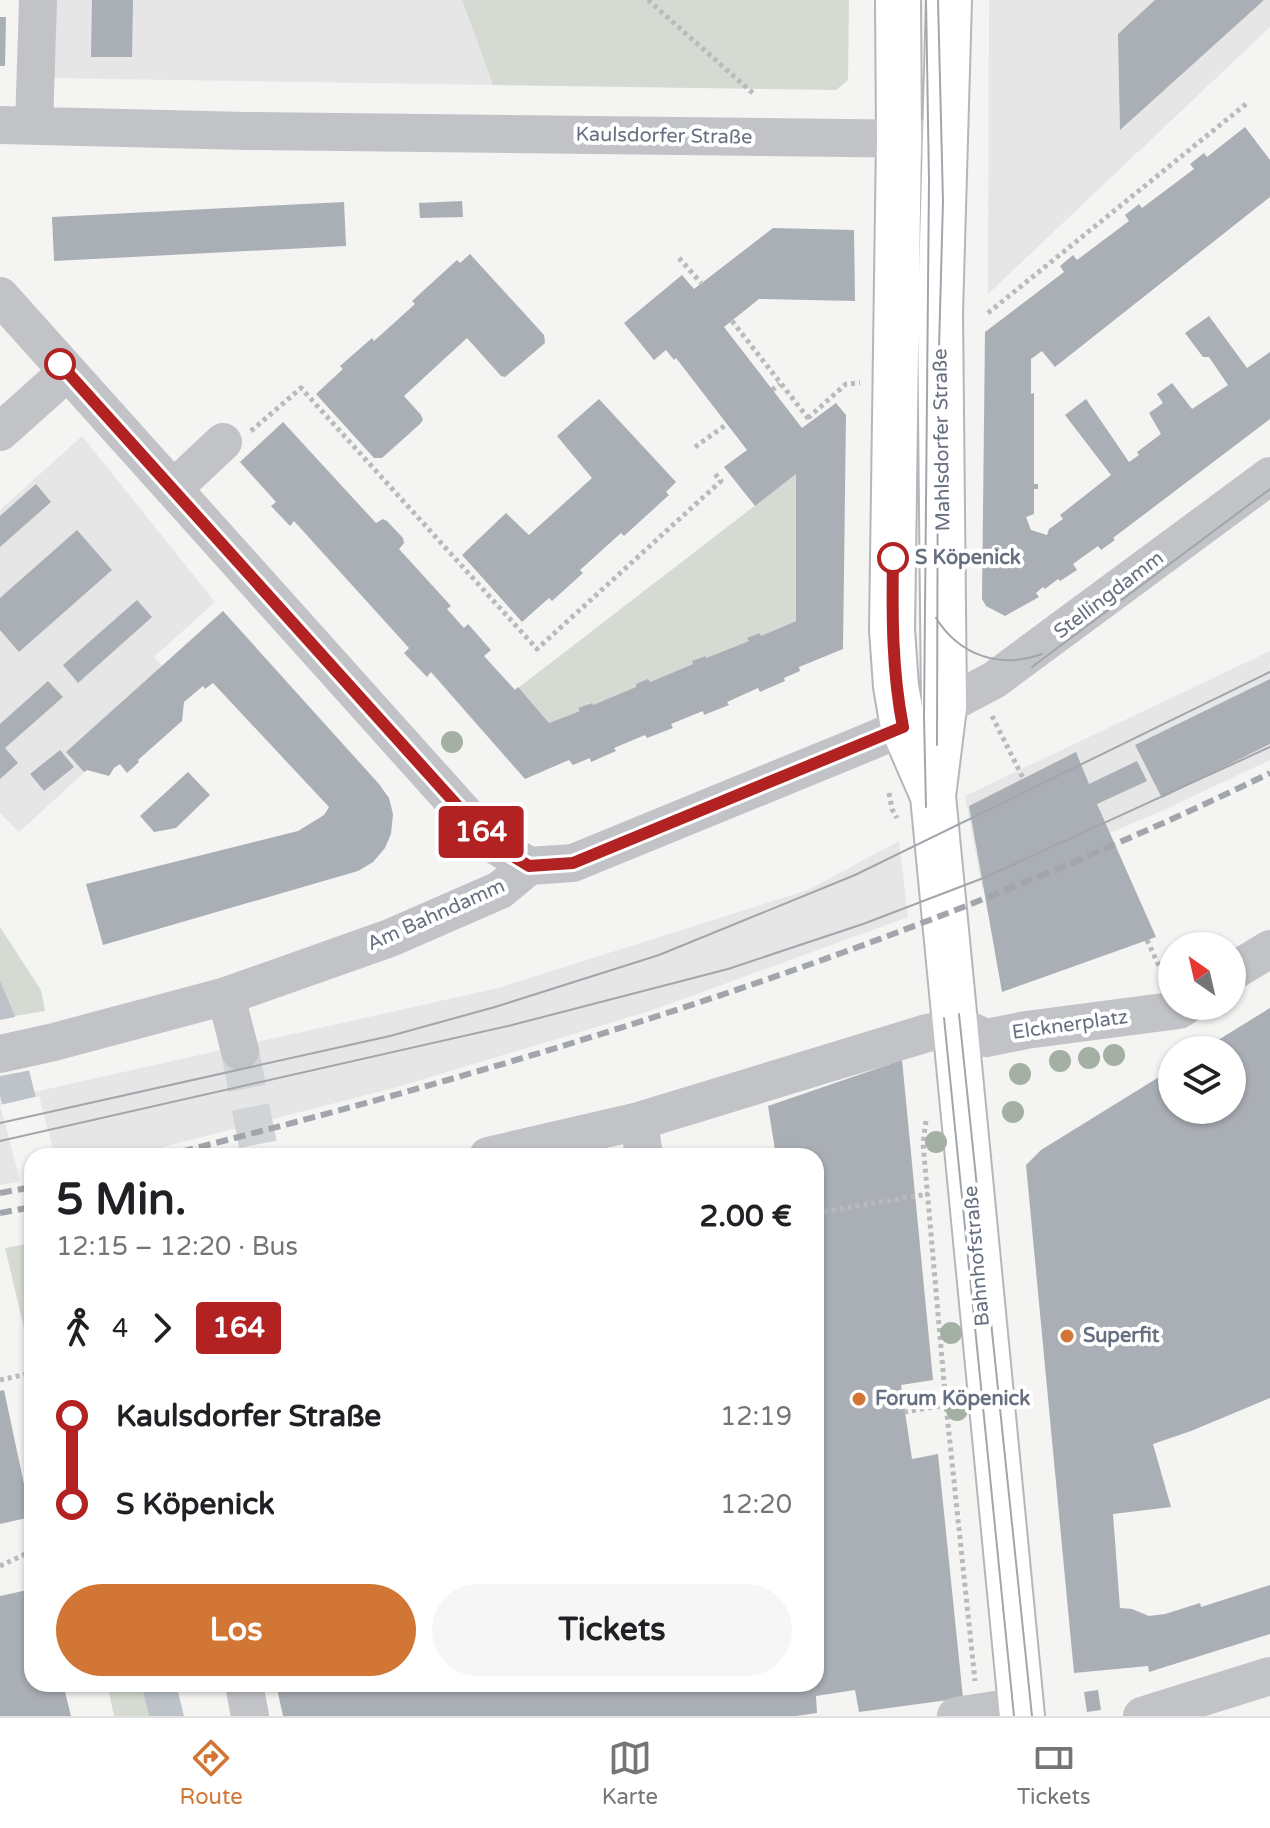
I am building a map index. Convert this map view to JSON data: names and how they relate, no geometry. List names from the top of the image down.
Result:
{
  "streets": {
    "main road": ["Mahlsdorfer Straße", "Bahnhofstraße"],
    "street": [
      "Kaulsdorfer Straße",
      "Stellingdamm",
      "Am Bahndamm",
      "Elcknerplatz"
    ]
  },
  "crossings": [
    ["Kaulsdorfer Straße", "Mahlsdorfer Straße"],
    ["Mahlsdorfer Straße", "Stellingdamm"],
    ["Mahlsdorfer Straße", "Bahnhofstraße"],
    ["Elcknerplatz", "Bahnhofstraße"]
  ],
  "places": ["S Köpenick", "Superfit", "Forum Köpenick"],
  "lines": ["bus line 164"],
  "north": "top left",
  "page": {
    "on_map": "164",
    "heading": ["5 Min.", "12:15 – 12:20 · Bus", "2.00 €"],
    "legs": ["4", "164"],
    "list": [
      {
        "name": "Kaulsdorfer Straße",
        "value": "12:19"
      },
      {
        "name": "S Köpenick",
        "value": "12:20"
      }
    ],
    "buttons": ["Los", "Tickets"],
    "tabs": ["Route", "Karte", "Tickets"]
  }
}
